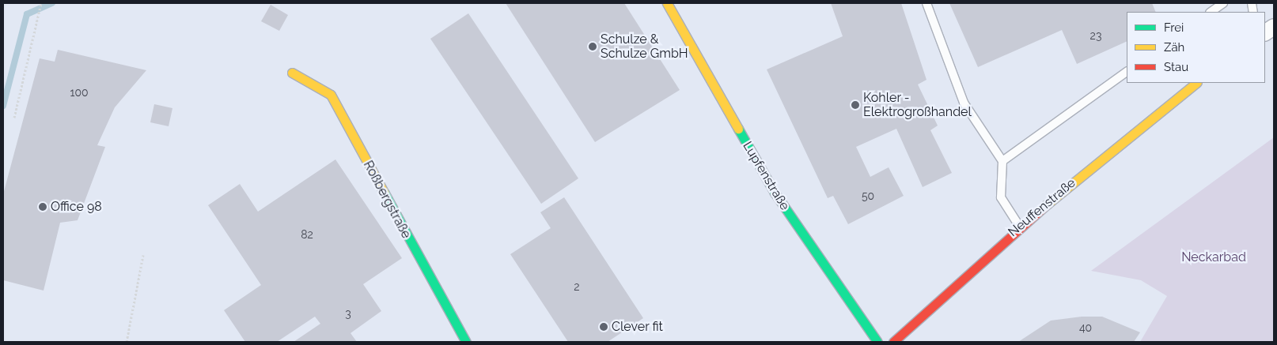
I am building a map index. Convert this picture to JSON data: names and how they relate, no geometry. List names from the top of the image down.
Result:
{
  "streets": {
    "street": ["Lupfenstraße", "Roßbergstraße", "Neuffenstraße"]
  },
  "parks": ["Neckarbad"],
  "places": [
    "Schulze & Schulze GmbH",
    "Kohler - Elektrogroßhandel",
    "Office 98",
    "Clever fit"
  ],
  "house_numbers": [
    "23",
    "100",
    "50",
    "82",
    "2",
    "3",
    "40"
  ],
  "legend": ["Frei", "Zäh", "Stau"]
}
